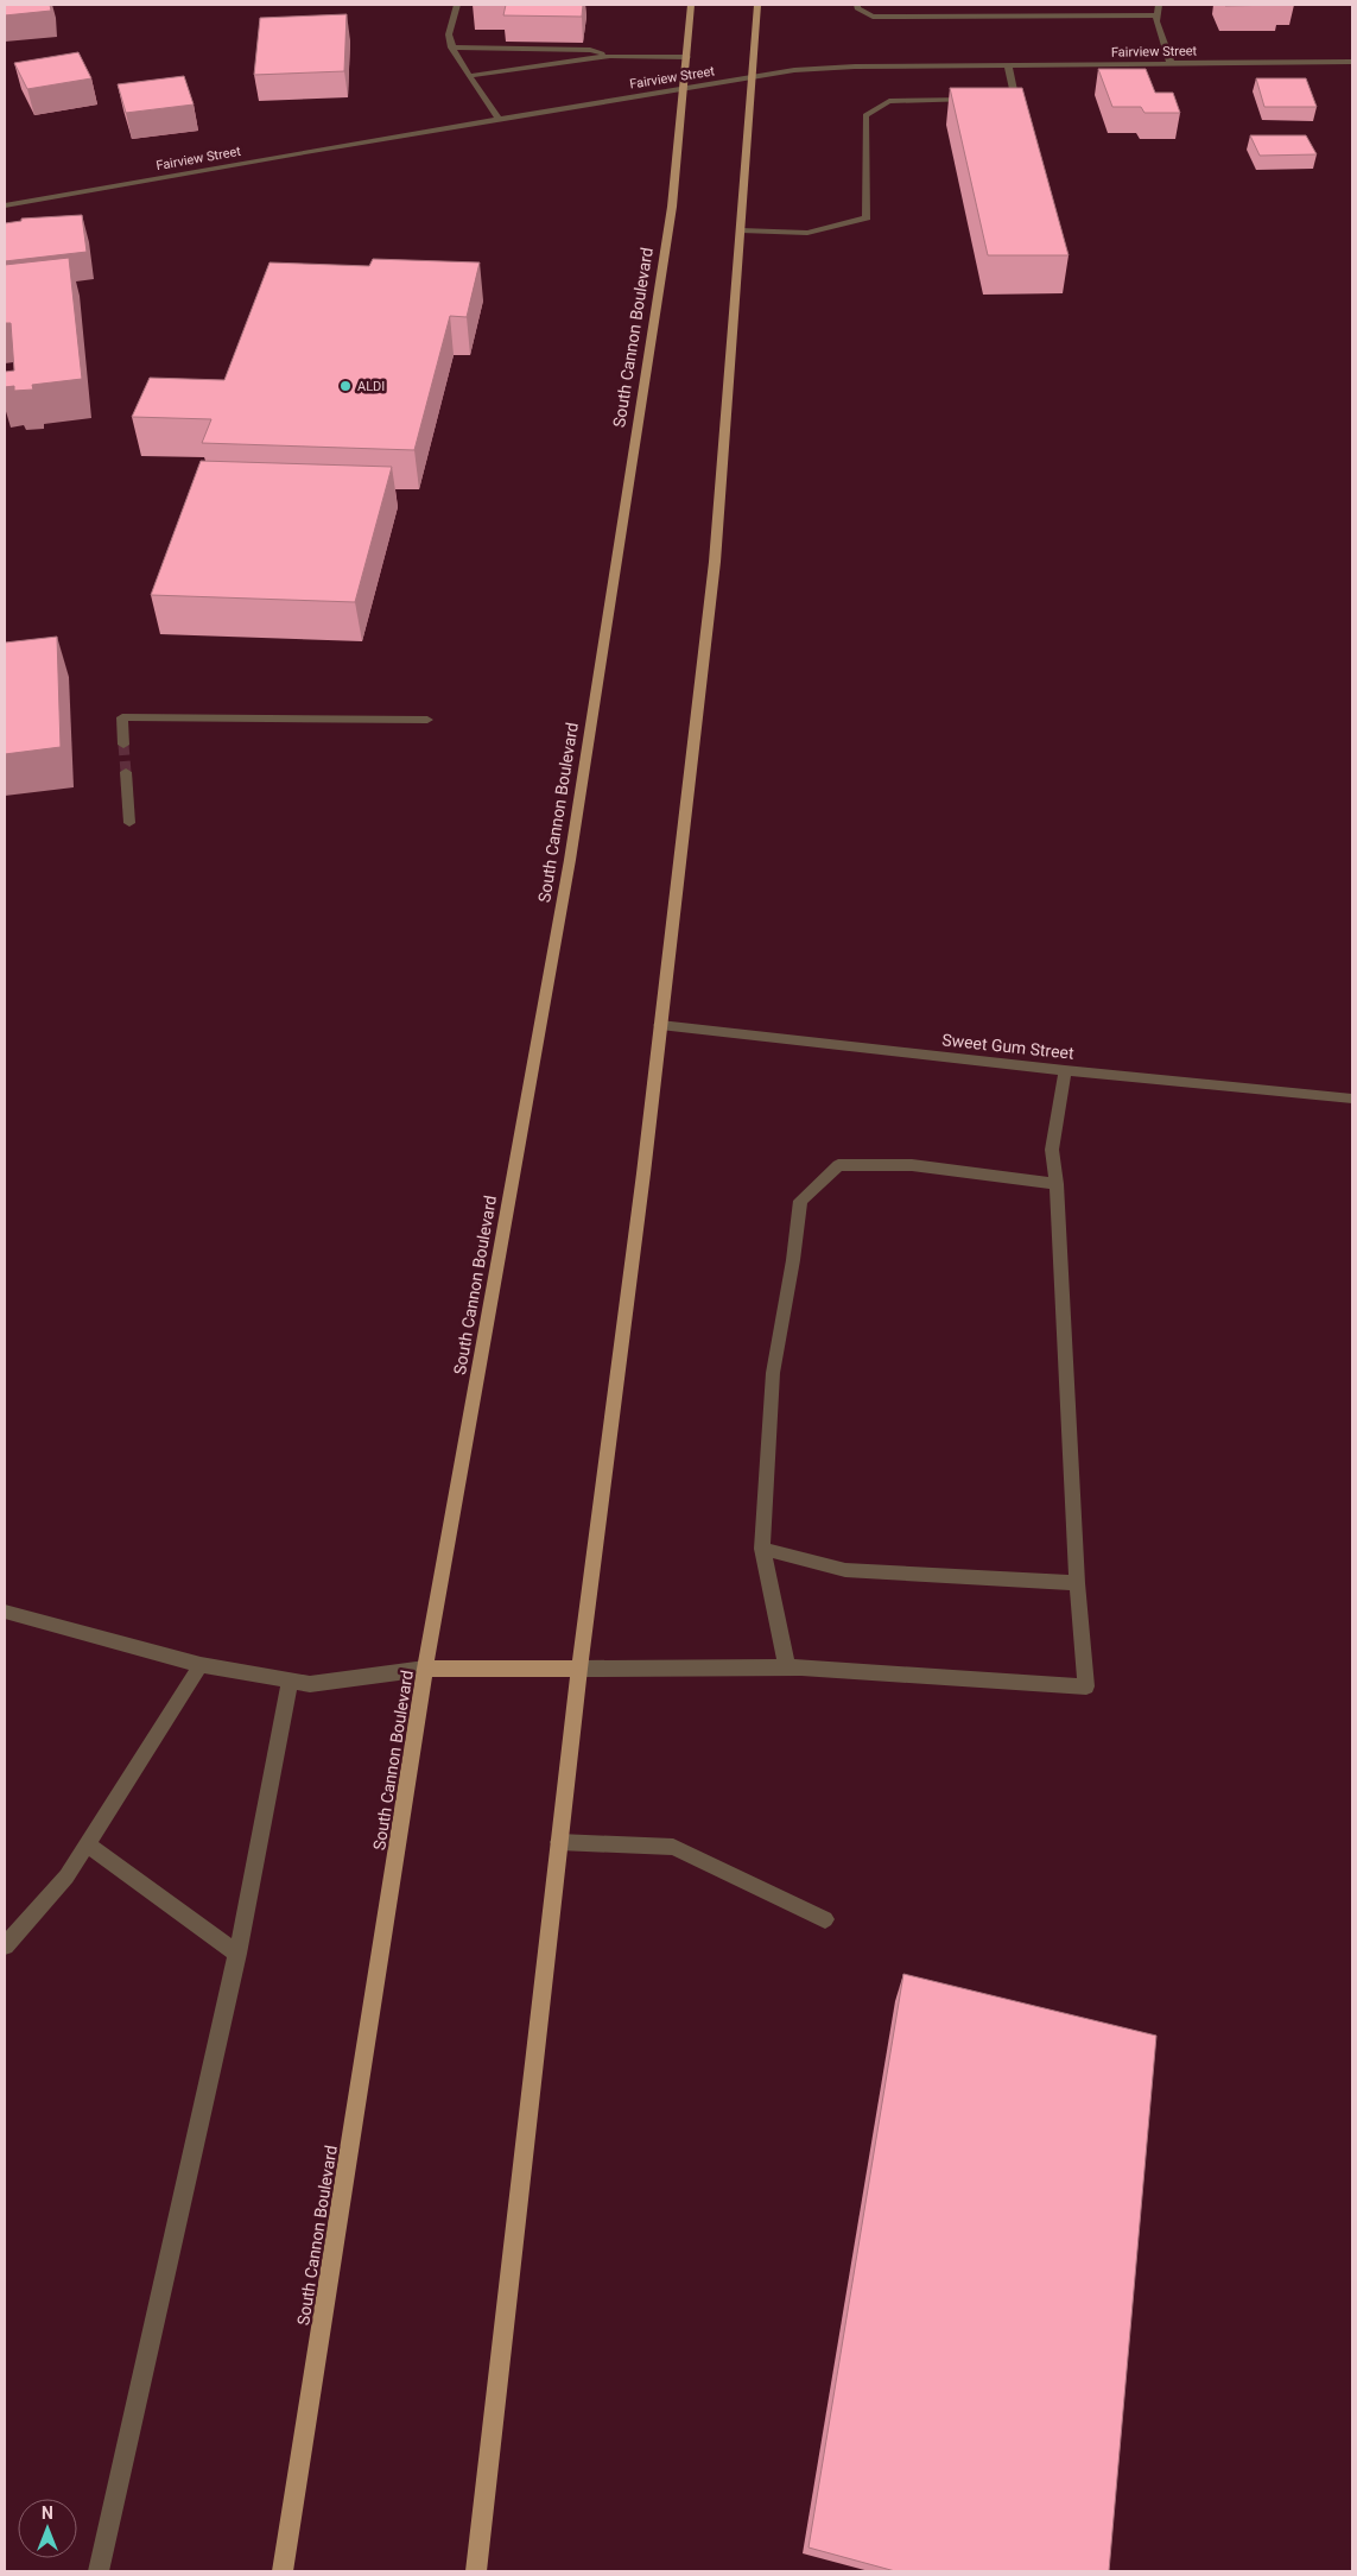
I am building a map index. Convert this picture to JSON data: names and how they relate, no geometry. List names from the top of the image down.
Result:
{
  "streets": {
    "main road": ["South Cannon Boulevard"],
    "street": ["Fairview Street", "Sweet Gum Street"]
  },
  "crossings": [
    ["Fairview Street", "South Cannon Boulevard"]
  ],
  "places": ["ALDI"],
  "north": "top"
}
